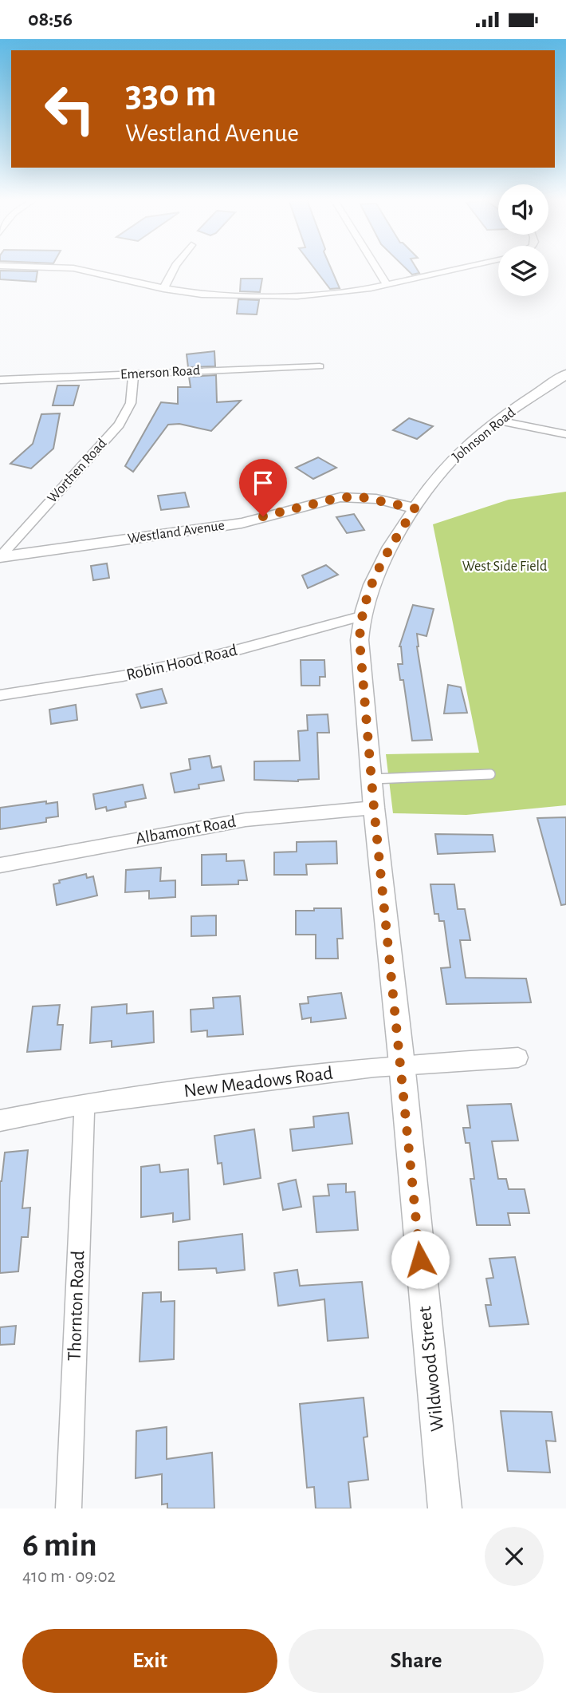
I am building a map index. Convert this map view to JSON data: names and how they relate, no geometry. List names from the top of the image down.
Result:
{
  "streets": {
    "street": [
      "Emerson Road",
      "Johnson Road",
      "Worthen Road",
      "Westland Avenue",
      "Robin Hood Road",
      "Albamont Road",
      "New Meadows Road",
      "Thornton Road",
      "Wildwood Street"
    ]
  },
  "crossings": [
    ["Emerson Road", "Worthen Road"],
    ["Johnson Road", "Westland Avenue"],
    ["Johnson Road", "Wildwood Street"],
    ["Worthen Road", "Westland Avenue"],
    ["Westland Avenue", "Wildwood Street"],
    ["Robin Hood Road", "Wildwood Street"],
    ["Albamont Road", "Wildwood Street"],
    ["New Meadows Road", "Thornton Road"],
    ["New Meadows Road", "Wildwood Street"]
  ],
  "parks": ["West Side Field"],
  "page": {
    "status": "08:56",
    "turn": ["330 m", "Westland Avenue"],
    "heading": ["6 min", "410 m · 09:02"],
    "buttons": ["Exit", "Share"]
  }
}
